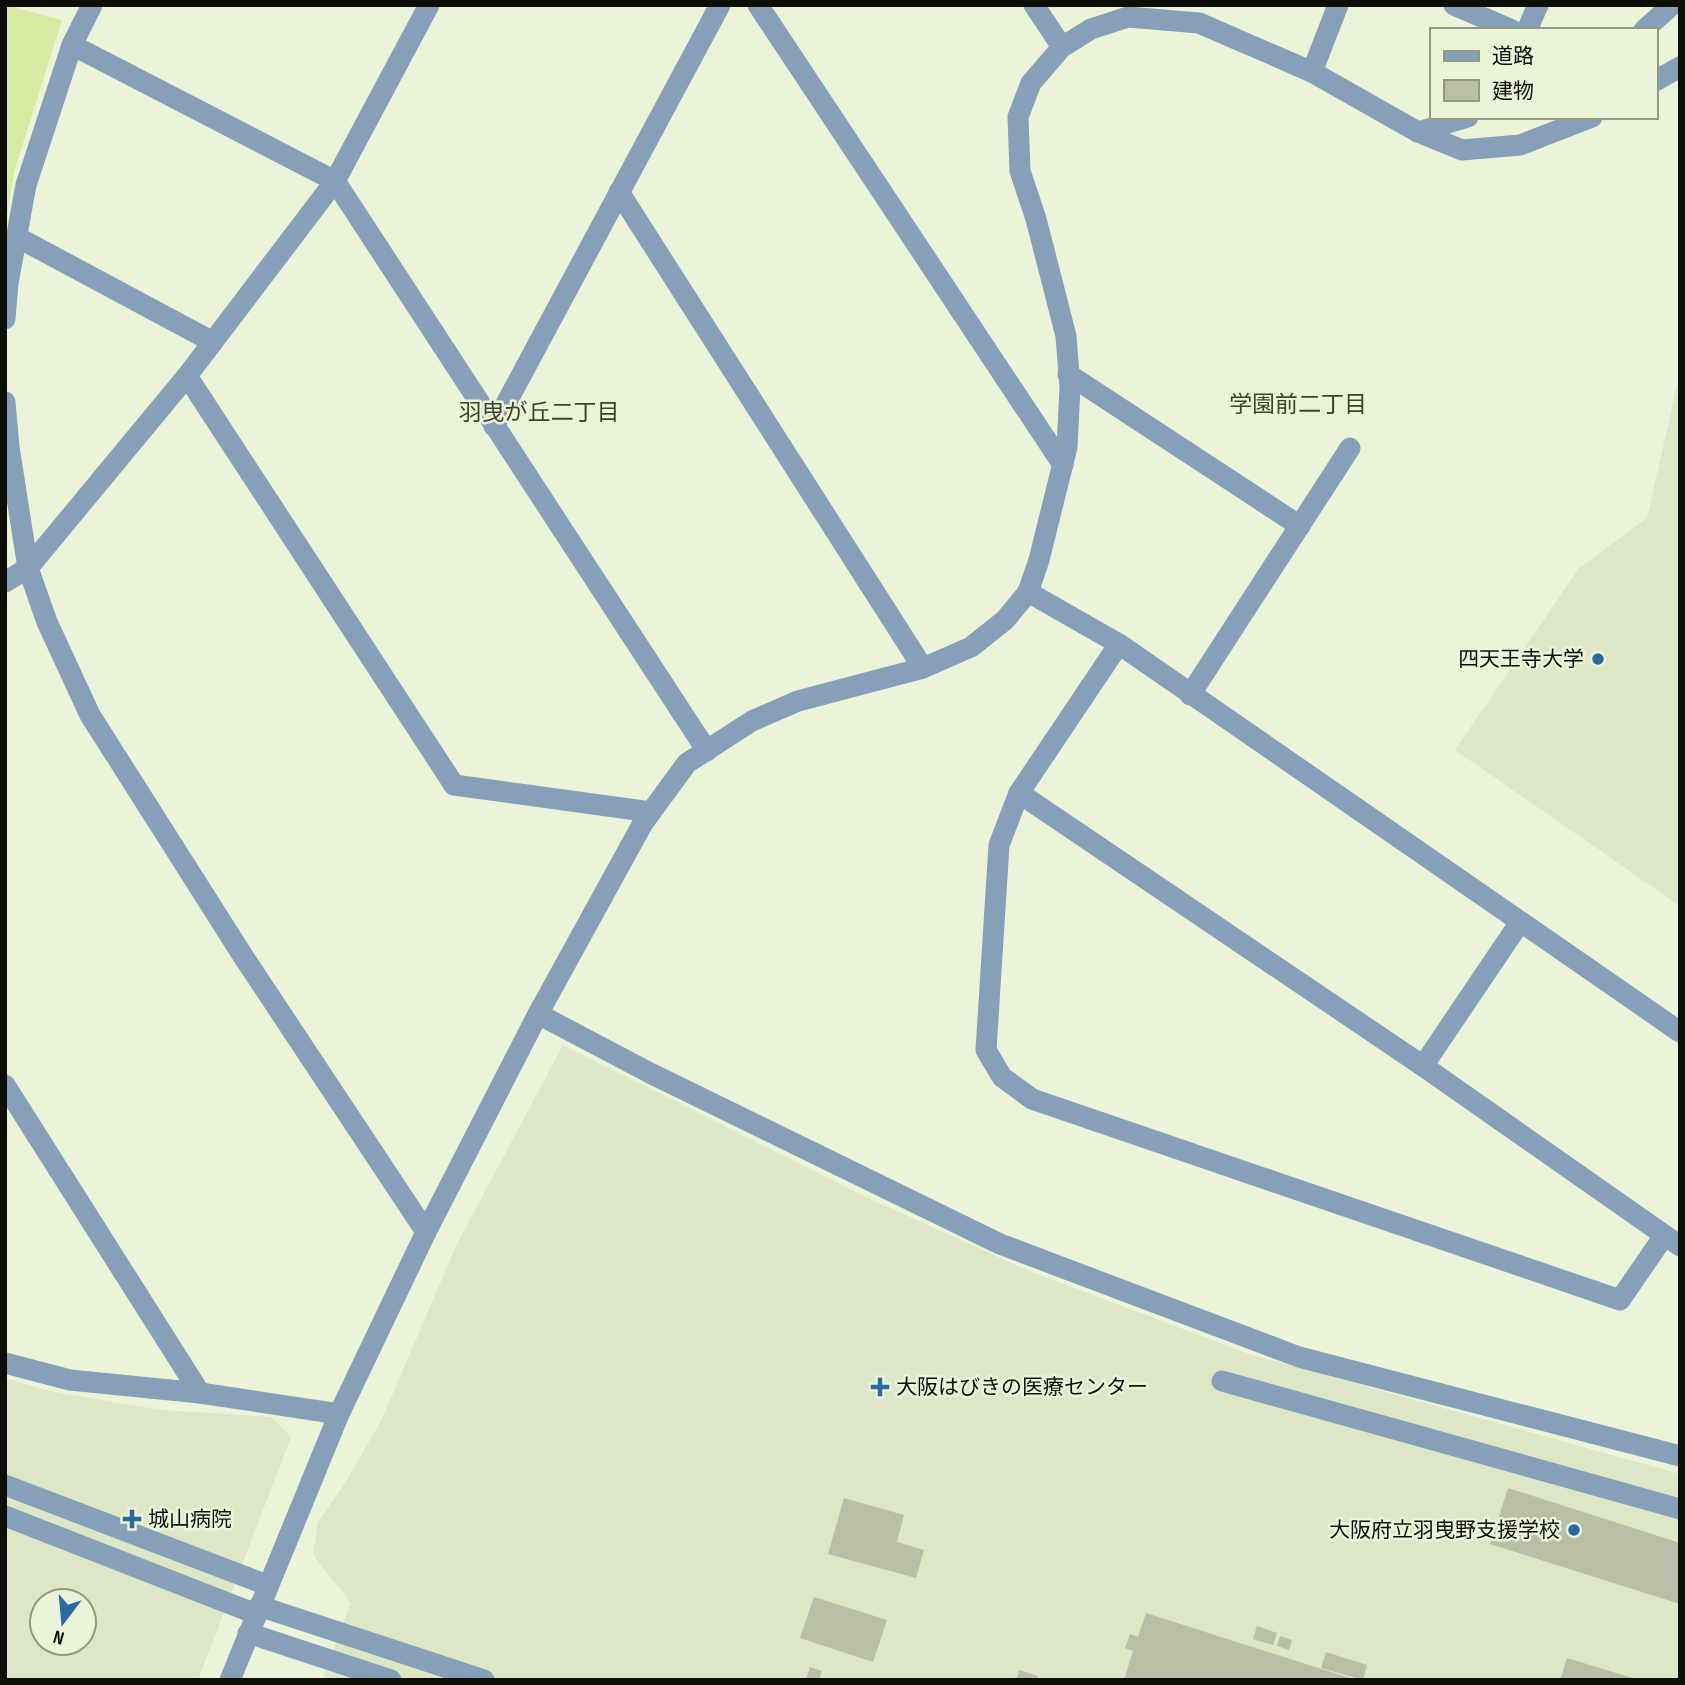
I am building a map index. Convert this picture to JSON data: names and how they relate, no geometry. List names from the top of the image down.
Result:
{
  "districts": ["学園前二丁目", "羽曳が丘二丁目"],
  "places": {
    "other": ["四天王寺大学", "大阪府立羽曳野支援学校"],
    "health": ["大阪はびきの医療センター", "城山病院"]
  },
  "legend": ["道路", "建物"],
  "north": "bottom"
}
